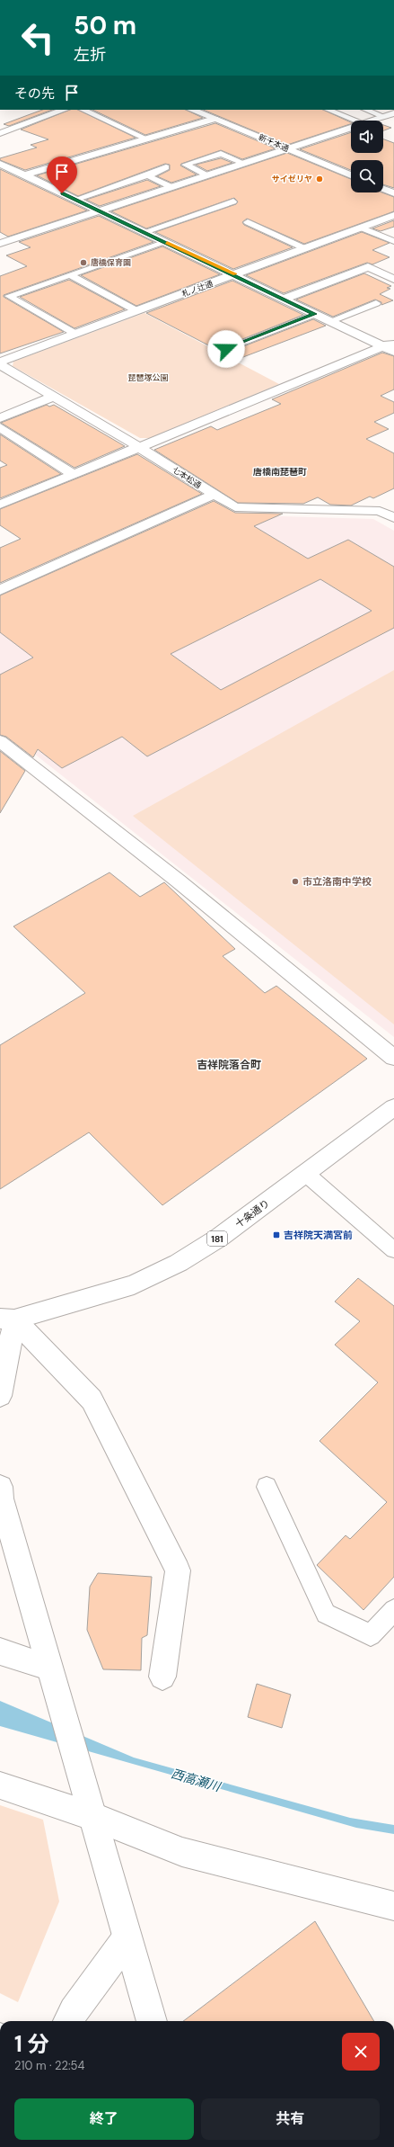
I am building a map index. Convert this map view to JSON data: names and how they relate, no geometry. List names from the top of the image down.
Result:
{
  "streets": {
    "main road": [
      "新千本通",
      "札ノ辻通",
      "七本松通",
      "十条通り",
      "181"
    ]
  },
  "crossings": [
    ["札ノ辻通", "七本松通"]
  ],
  "districts": ["唐橋南琵琶町", "吉祥院落合町"],
  "water": ["西高瀬川"],
  "parks": ["琵琶塚公園"],
  "places": {
    "other": ["サイゼリヤ", "唐橋保育園", "市立洛南中学校"],
    "transit": ["吉祥院天満宮前"]
  },
  "page": {
    "turn": ["50 m", "左折"],
    "then": "その先",
    "heading": ["1 分", "210 m · 22:54"],
    "buttons": ["終了", "共有"]
  }
}
